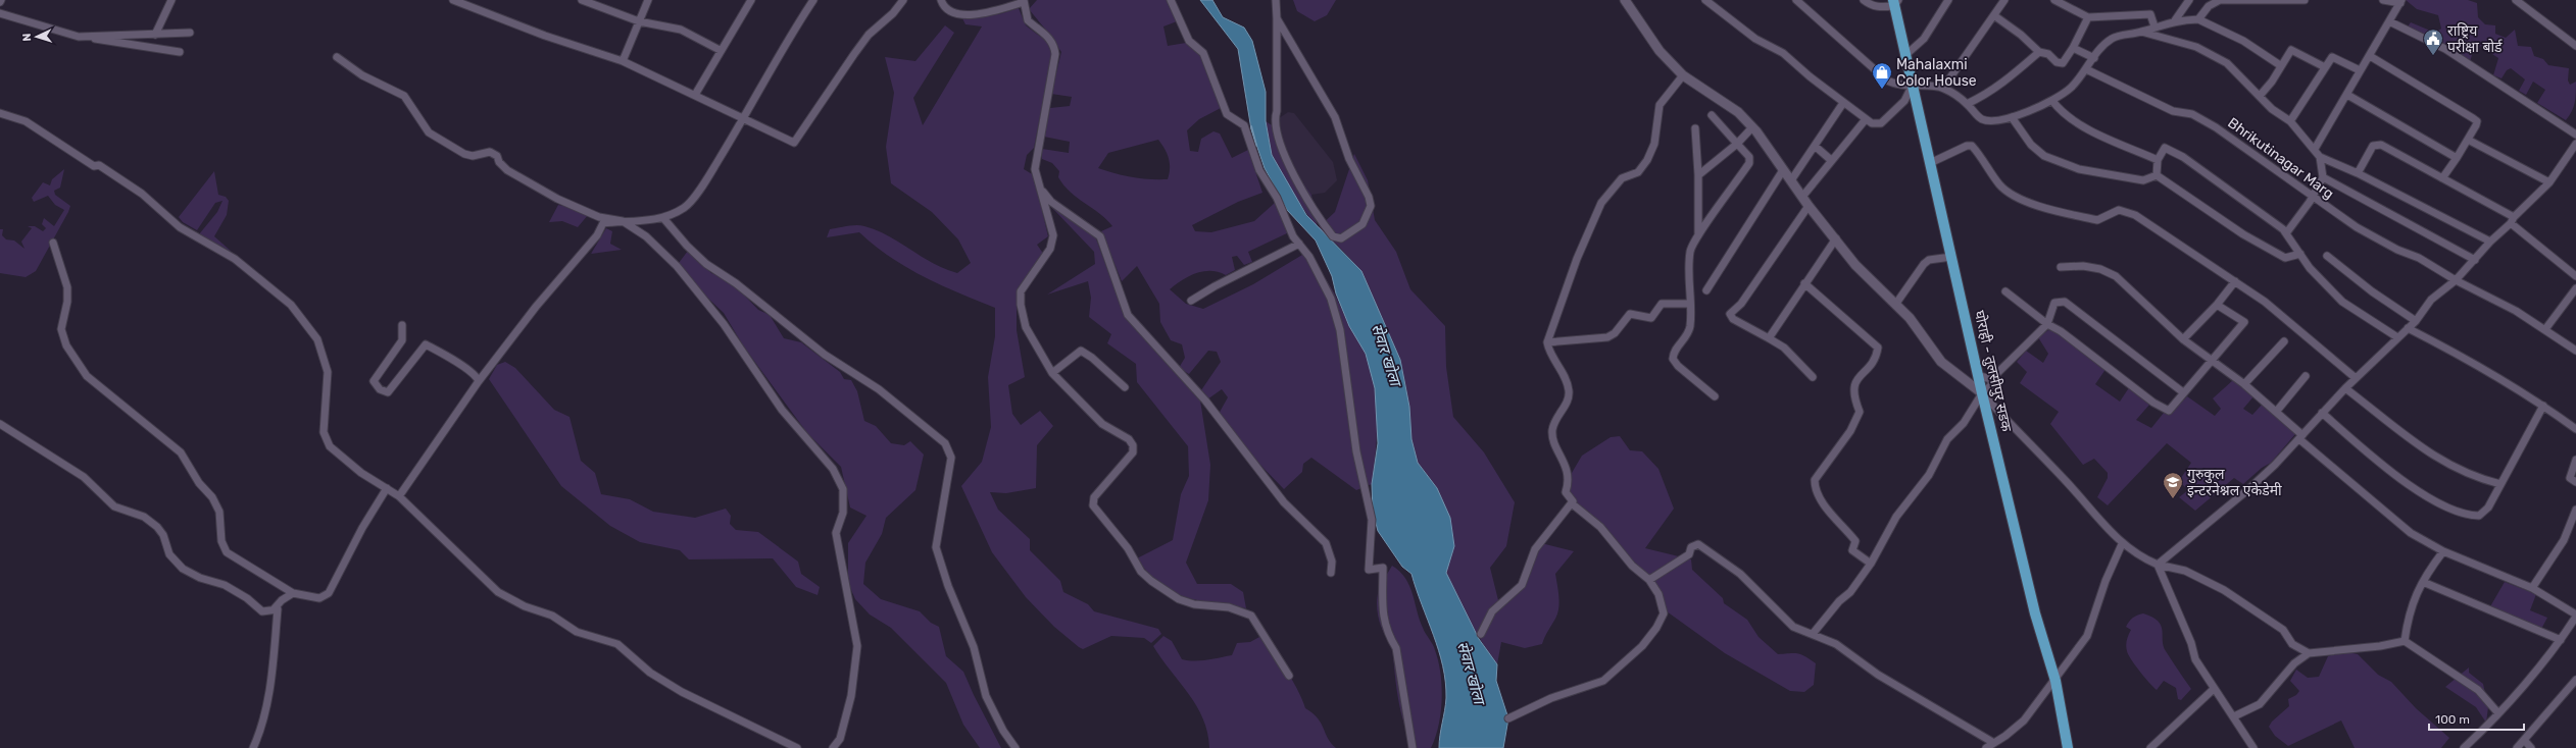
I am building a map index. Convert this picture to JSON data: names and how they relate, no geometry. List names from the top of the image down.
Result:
{
  "streets": {
    "main road": ["घोराही - तुलसीपुर सडक"],
    "street": ["Bhrikutinagar Marg"]
  },
  "water": ["सेवार खोला"],
  "places": {
    "public building": ["राष्ट्रिय परीक्षा बोर्ड"],
    "shop": ["Mahalaxmi Color House"],
    "school or university": ["गुरुकुल इन्टरनेश्नल एकेडेमी"]
  },
  "scale_bar": "100 m",
  "north": "left"
}
